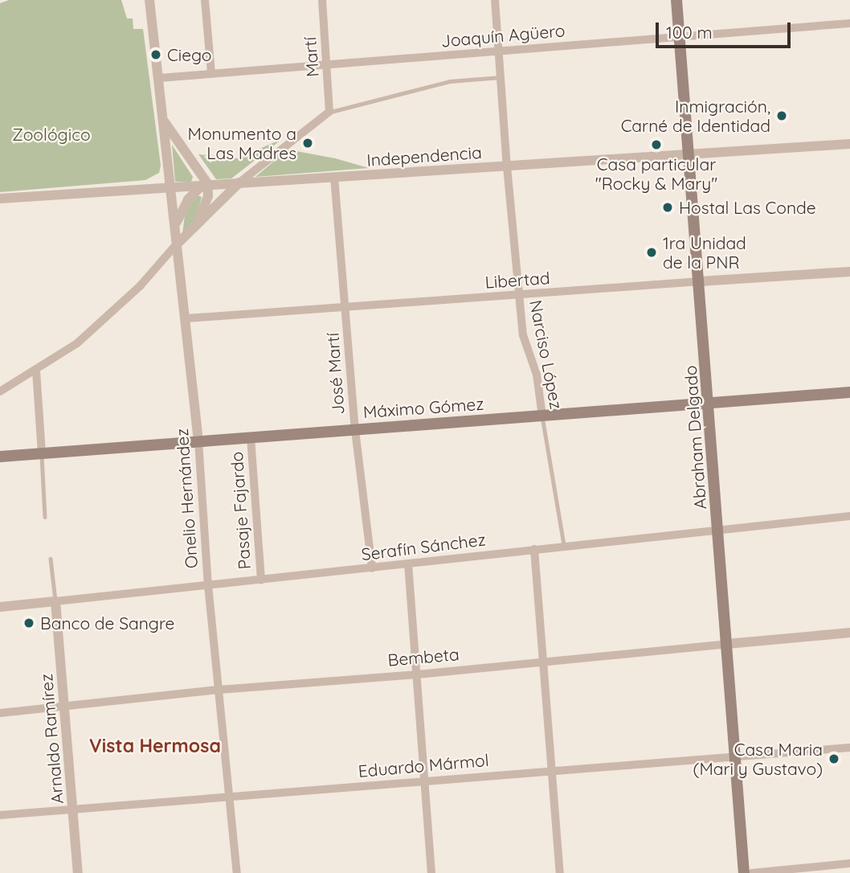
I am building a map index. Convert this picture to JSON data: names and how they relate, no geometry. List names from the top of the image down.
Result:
{
  "streets": {
    "main road": ["Máximo Gómez", "Abraham Delgado"],
    "street": [
      "Joaquín Agüero",
      "Martí",
      "Independencia",
      "Libertad",
      "Narciso López",
      "José Martí",
      "Onelio Hernández",
      "Pasaje Fajardo",
      "Serafín Sánchez",
      "Bembeta",
      "Arnaldo Ramírez",
      "Eduardo Mármol"
    ]
  },
  "crossings": [
    ["Joaquín Agüero", "Martí"],
    ["Joaquín Agüero", "Narciso López"],
    ["Joaquín Agüero", "Abraham Delgado"],
    ["Joaquín Agüero", "Onelio Hernández"],
    ["Independencia", "Narciso López"],
    ["Independencia", "José Martí"],
    ["Independencia", "Abraham Delgado"],
    ["Independencia", "Onelio Hernández"],
    ["Libertad", "Narciso López"],
    ["Libertad", "José Martí"],
    ["Libertad", "Abraham Delgado"],
    ["Libertad", "Onelio Hernández"],
    ["Narciso López", "Máximo Gómez"],
    ["Narciso López", "Serafín Sánchez"],
    ["José Martí", "Máximo Gómez"],
    ["José Martí", "Serafín Sánchez"],
    ["Máximo Gómez", "Abraham Delgado"],
    ["Máximo Gómez", "Onelio Hernández"],
    ["Máximo Gómez", "Pasaje Fajardo"],
    ["Abraham Delgado", "Serafín Sánchez"],
    ["Abraham Delgado", "Bembeta"],
    ["Abraham Delgado", "Eduardo Mármol"],
    ["Onelio Hernández", "Serafín Sánchez"],
    ["Onelio Hernández", "Bembeta"],
    ["Onelio Hernández", "Eduardo Mármol"],
    ["Pasaje Fajardo", "Serafín Sánchez"],
    ["Serafín Sánchez", "Arnaldo Ramírez"],
    ["Bembeta", "Arnaldo Ramírez"],
    ["Arnaldo Ramírez", "Eduardo Mármol"]
  ],
  "districts": ["Vista Hermosa"],
  "parks": ["Zoológico"],
  "places": [
    "Ciego",
    "Inmigración, Carné de Identidad",
    "Monumento a Las Madres",
    "Casa particular \"Rocky & Mary\"",
    "Hostal Las Conde",
    "1ra Unidad de la PNR",
    "Banco de Sangre",
    "Casa Maria (Mari y Gustavo)"
  ],
  "scale_bar": "100 m"
}
